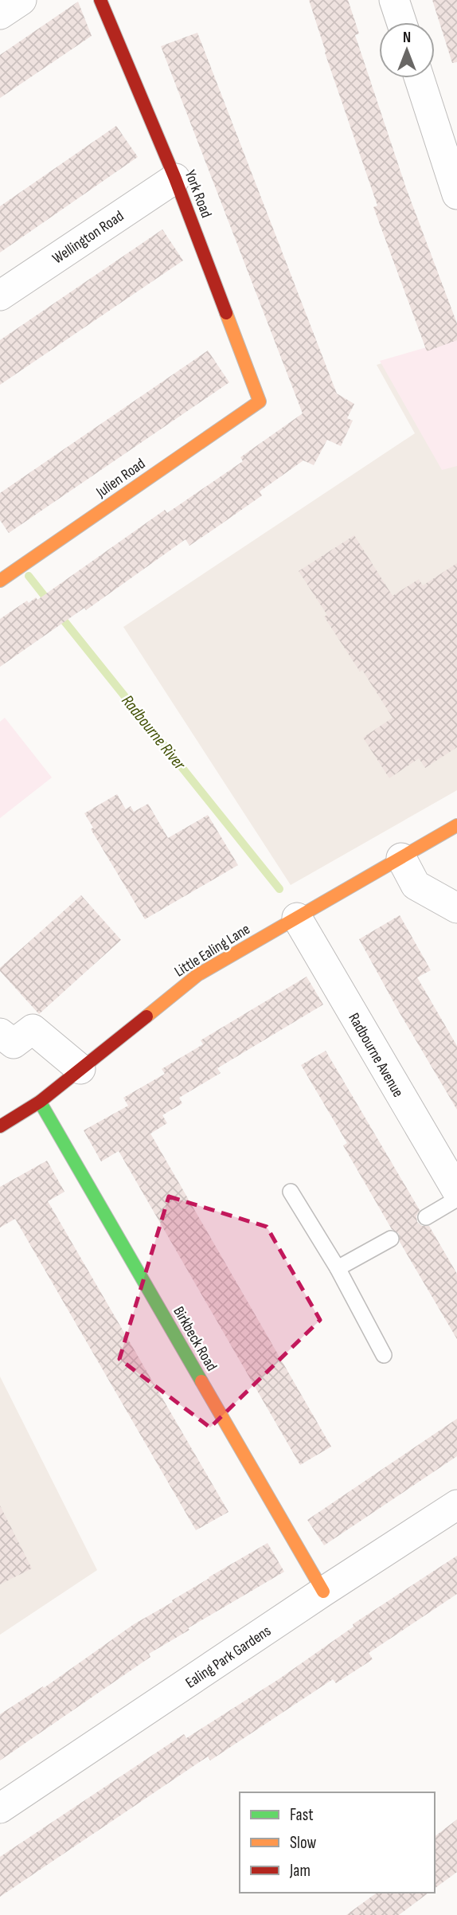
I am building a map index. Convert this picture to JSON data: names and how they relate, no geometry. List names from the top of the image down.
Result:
{
  "streets": {
    "street": [
      "York Road",
      "Wellington Road",
      "Julien Road",
      "Little Ealing Lane",
      "Radbourne Avenue",
      "Birkbeck Road",
      "Ealing Park Gardens"
    ]
  },
  "crossings": [
    ["York Road", "Wellington Road"],
    ["York Road", "Julien Road"],
    ["Little Ealing Lane", "Radbourne Avenue"],
    ["Little Ealing Lane", "Birkbeck Road"],
    ["Birkbeck Road", "Ealing Park Gardens"]
  ],
  "water": ["Radbourne River"],
  "legend": ["Fast", "Slow", "Jam"],
  "north": "top"
}
